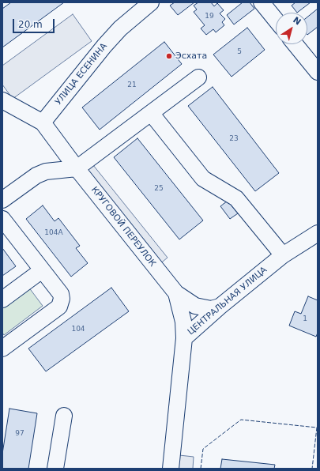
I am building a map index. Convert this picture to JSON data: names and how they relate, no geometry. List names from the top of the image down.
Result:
{
  "streets": {
    "street": ["УЛИЦА ЕСЕНИНА", "КРУГОВОЙ ПЕРЕУЛОК", "ЦЕНТРАЛЬНАЯ УЛИЦА"]
  },
  "crossings": [
    ["УЛИЦА ЕСЕНИНА", "КРУГОВОЙ ПЕРЕУЛОК"],
    ["КРУГОВОЙ ПЕРЕУЛОК", "ЦЕНТРАЛЬНАЯ УЛИЦА"]
  ],
  "places": ["Эсхата"],
  "house_numbers": [
    "19",
    "5",
    "21",
    "23",
    "25",
    "104А",
    "1",
    "104",
    "97"
  ],
  "scale_bar": "20 m",
  "north": "top right"
}
